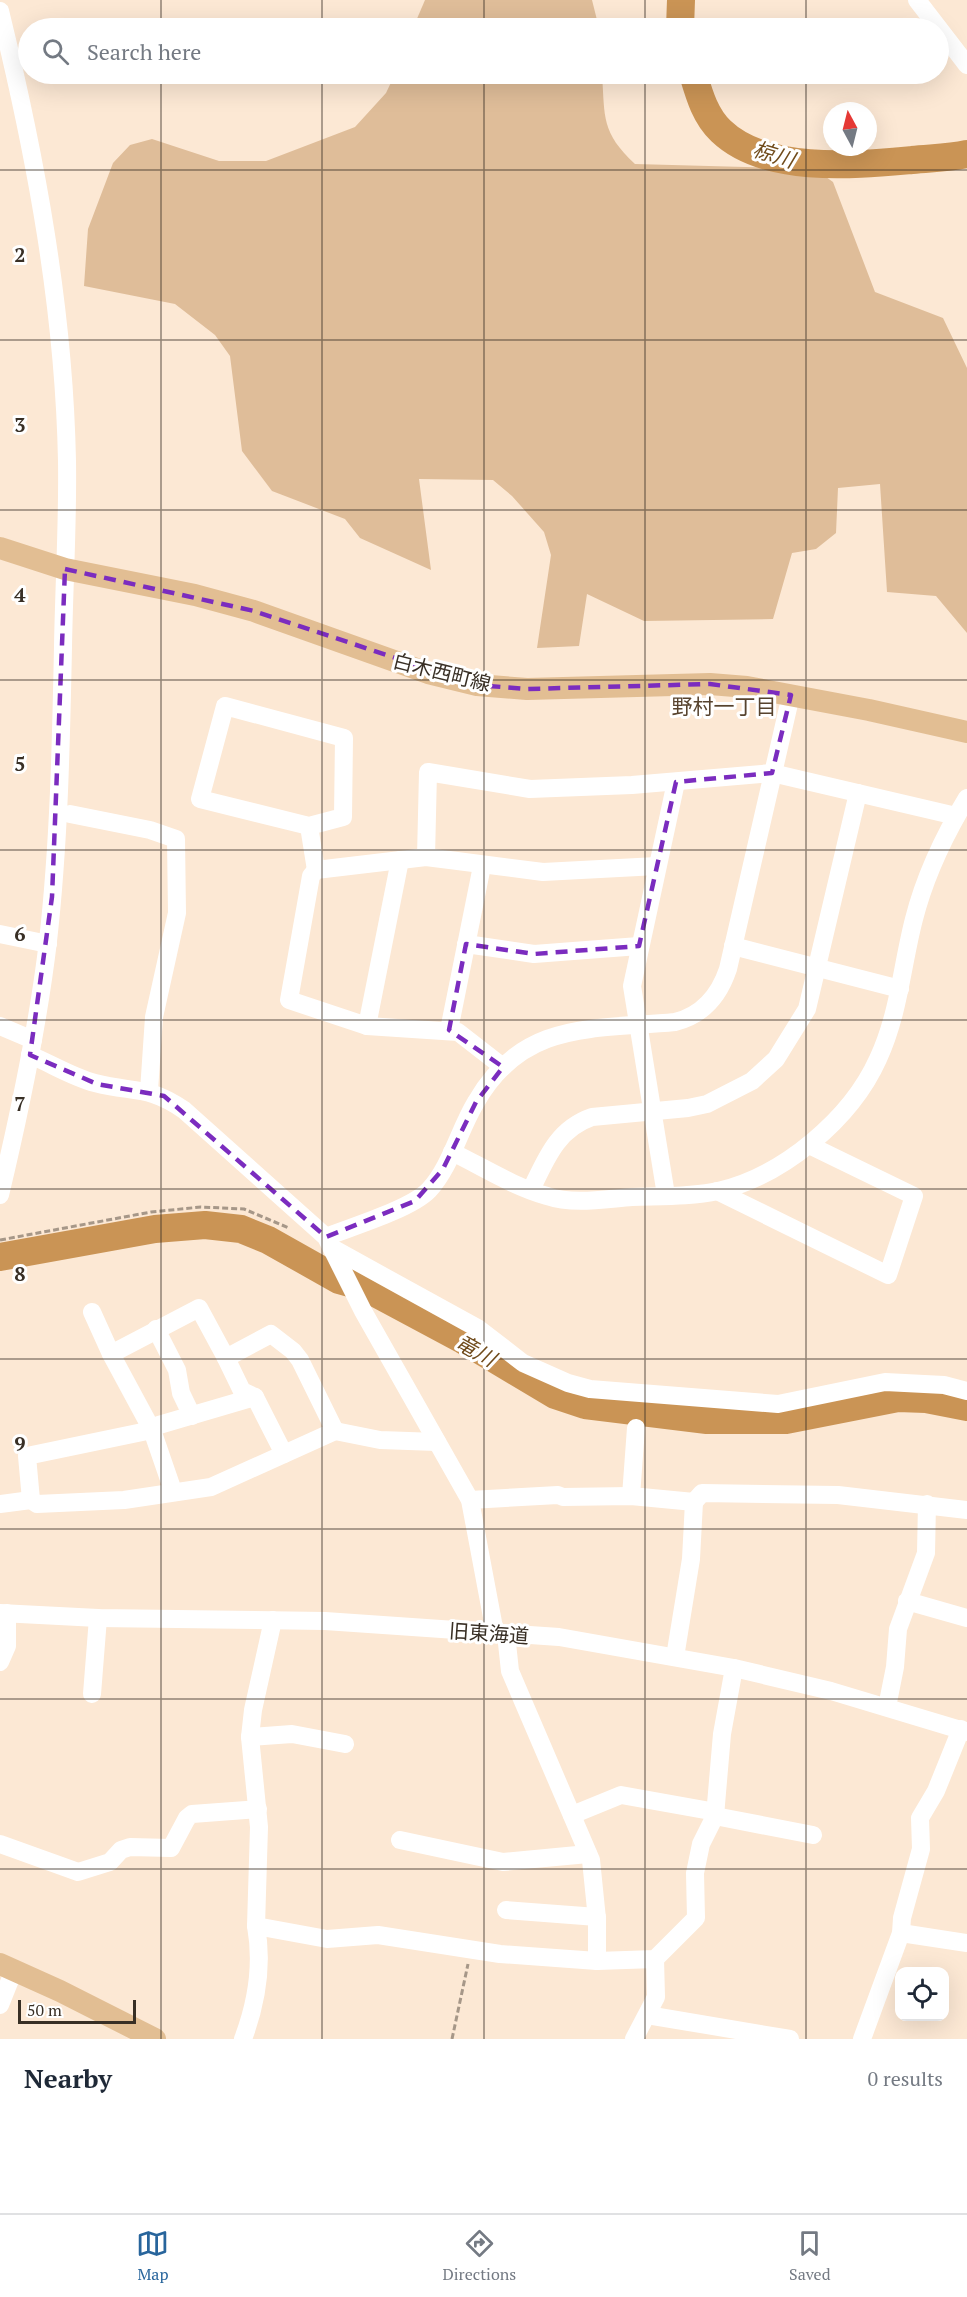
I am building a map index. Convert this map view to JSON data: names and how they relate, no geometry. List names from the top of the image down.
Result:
{
  "streets": {
    "main road": ["白木西町線"],
    "street": ["旧東海道"]
  },
  "districts": ["野村一丁目"],
  "water": ["椋川", "竜川"],
  "scale_bar": "50 m",
  "north": "top",
  "page": {
    "search": "Search here",
    "scale": "50 m",
    "heading": ["Nearby", "0 results"],
    "nav": ["Map", "Directions", "Saved"]
  },
  "grid": {
    "rows": [
      "2",
      "3",
      "4",
      "5",
      "6",
      "7",
      "8",
      "9"
    ]
  }
}
